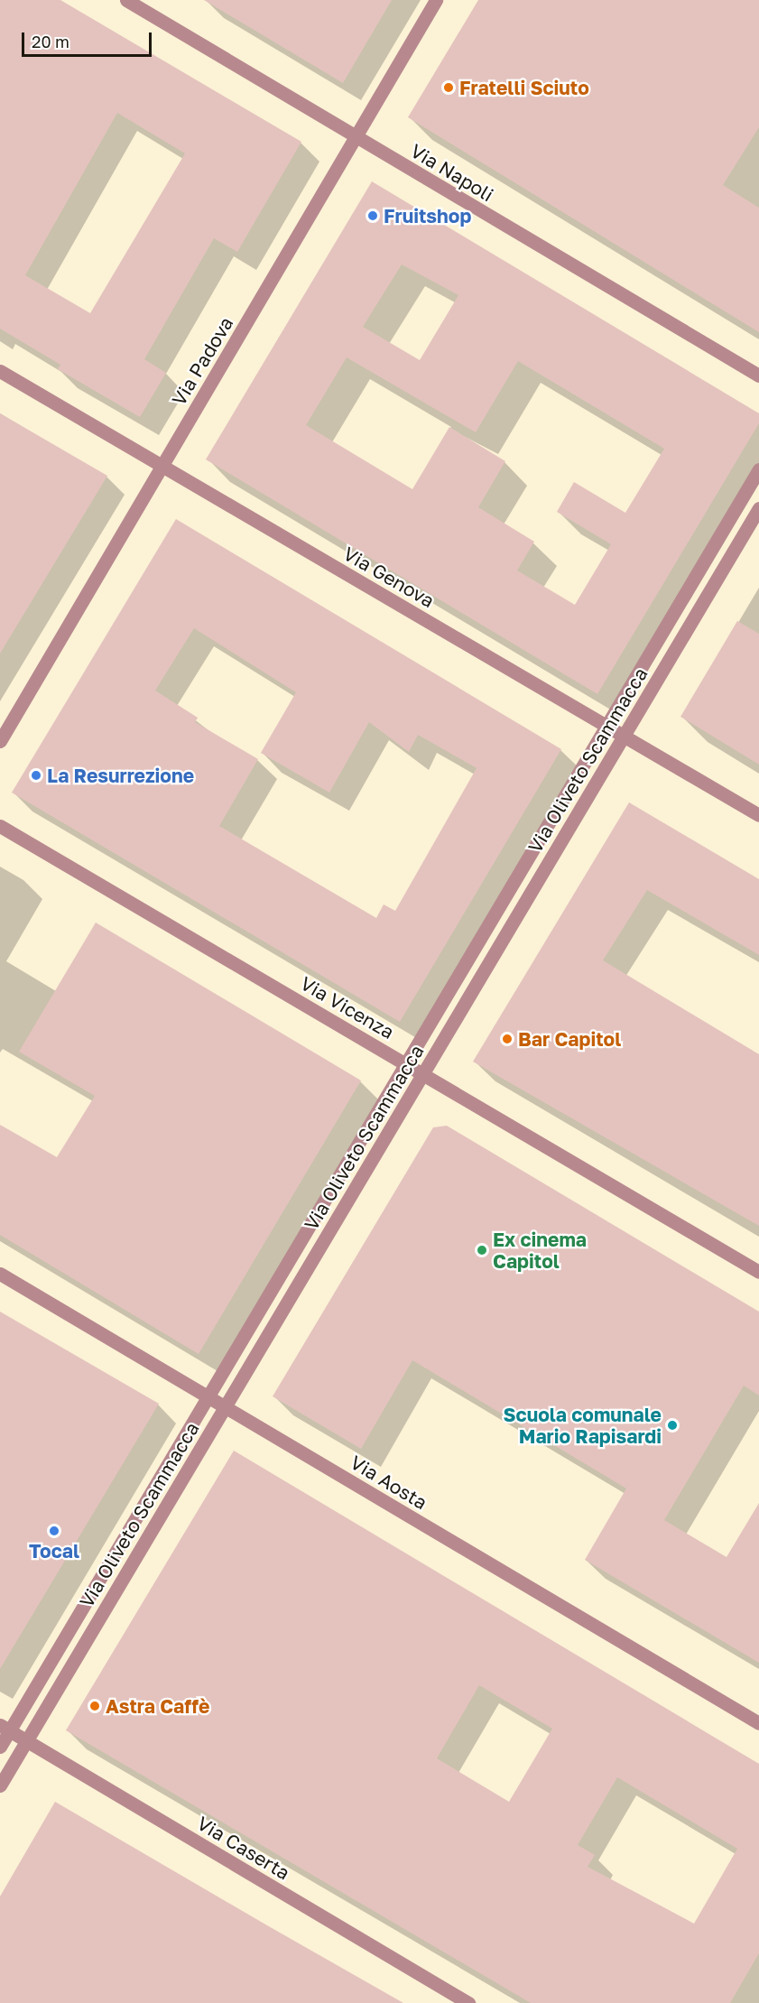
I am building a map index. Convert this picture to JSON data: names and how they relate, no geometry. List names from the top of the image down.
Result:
{
  "streets": {
    "street": [
      "Via Napoli",
      "Via Padova",
      "Via Genova",
      "Via Oliveto Scammacca",
      "Via Vicenza",
      "Via Aosta",
      "Via Caserta"
    ]
  },
  "crossings": [
    ["Via Napoli", "Via Padova"],
    ["Via Padova", "Via Genova"],
    ["Via Genova", "Via Oliveto Scammacca"],
    ["Via Oliveto Scammacca", "Via Vicenza"],
    ["Via Oliveto Scammacca", "Via Aosta"],
    ["Via Oliveto Scammacca", "Via Caserta"]
  ],
  "places": [
    "Fratelli Sciuto",
    "Fruitshop",
    "La Resurrezione",
    "Bar Capitol",
    "Ex cinema Capitol",
    "Scuola comunale Mario Rapisardi",
    "Tocal",
    "Astra Caffè"
  ],
  "scale_bar": "20 m"
}
